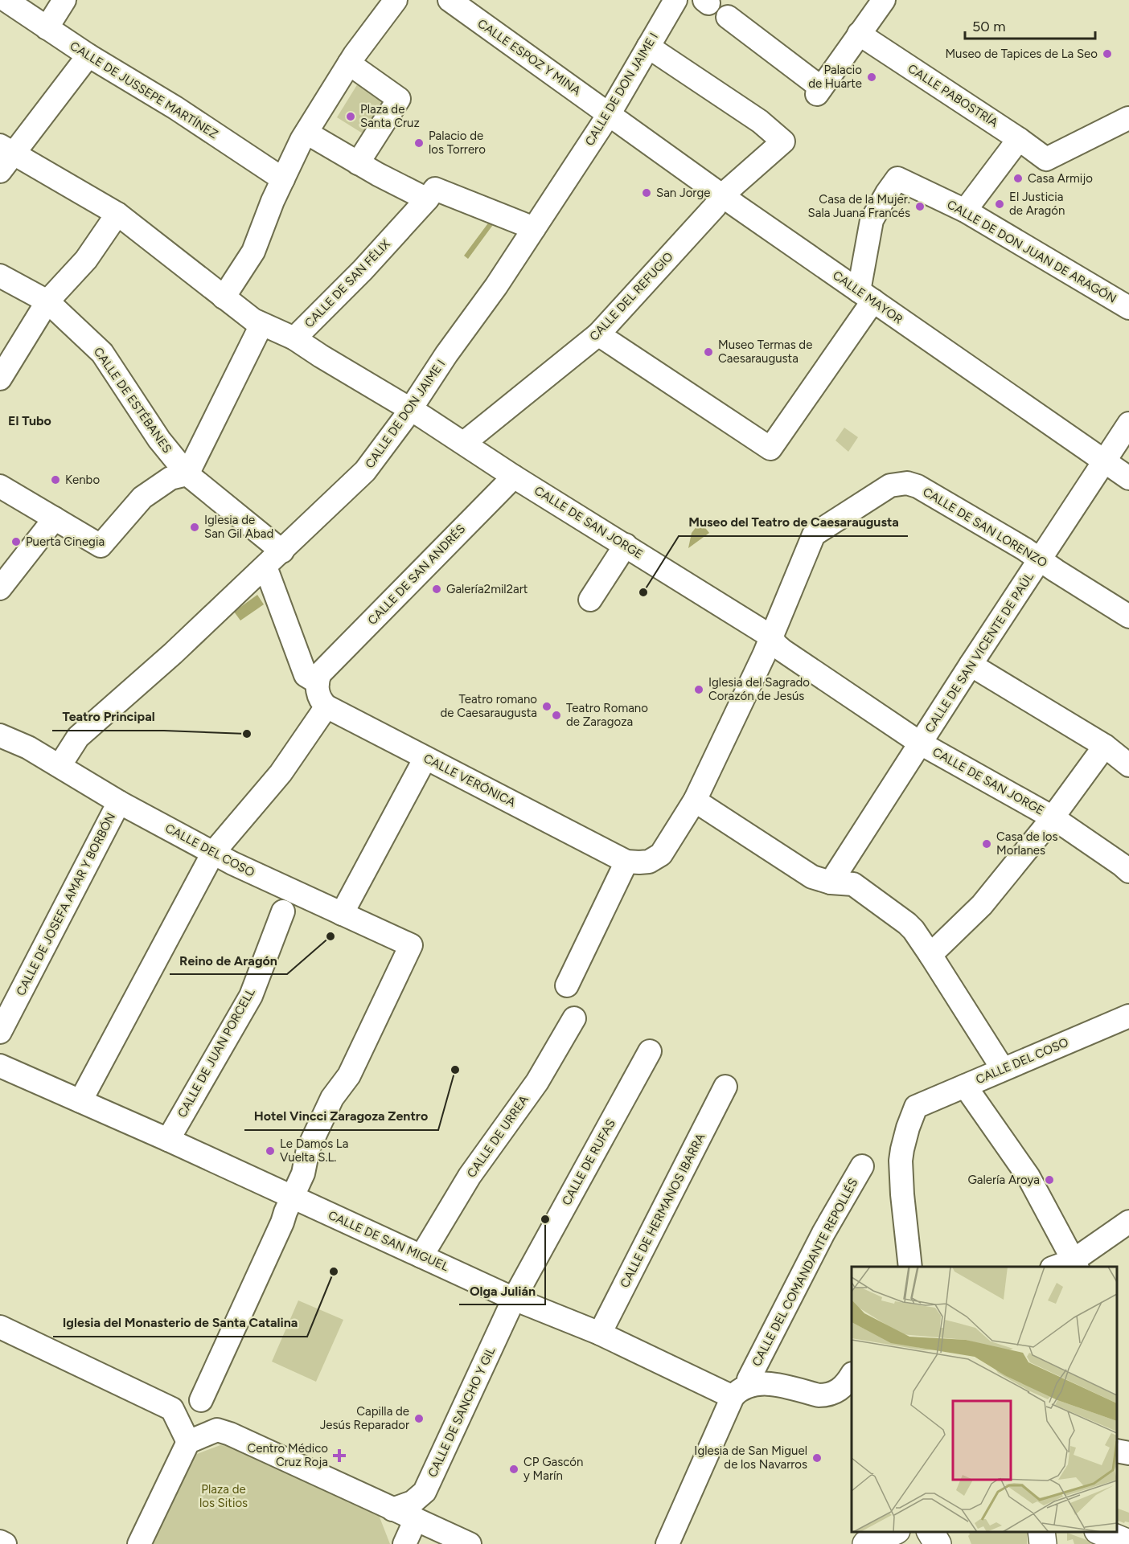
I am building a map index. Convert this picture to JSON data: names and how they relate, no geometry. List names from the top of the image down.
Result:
{
  "streets": {
    "street": [
      "CALLE ESPOZ Y MINA",
      "CALLE DE DON JAIME I",
      "CALLE DE JUSSEPE MARTÍNEZ",
      "CALLE PABOSTRÍA",
      "CALLE DE DON JUAN DE ARAGÓN",
      "CALLE DE SAN FÉLIX",
      "CALLE DEL REFUGIO",
      "CALLE MAYOR",
      "CALLE DE ESTÉBANES",
      "CALLE DE SAN JORGE",
      "CALLE DE SAN LORENZO",
      "CALLE DE SAN ANDRÉS",
      "CALLE DE SAN VICENTE DE PAÚL",
      "CALLE VERÓNICA",
      "CALLE DEL COSO",
      "CALLE DE JOSEFA AMAR Y BORBÓN",
      "CALLE DE JUAN PORCELL",
      "CALLE DE URREA",
      "CALLE DE RUFAS",
      "CALLE DE HERMANOS IBARRA",
      "CALLE DE SAN MIGUEL",
      "CALLE DEL COMANDANTE REPOLLÉS",
      "CALLE DE SANCHO Y GIL"
    ]
  },
  "crossings": [
    ["CALLE ESPOZ Y MINA", "CALLE DE DON JAIME I"],
    ["CALLE ESPOZ Y MINA", "CALLE MAYOR"],
    ["CALLE DE DON JAIME I", "CALLE DEL REFUGIO"],
    ["CALLE DE DON JAIME I", "CALLE MAYOR"],
    ["CALLE DE DON JAIME I", "CALLE DE ESTÉBANES"],
    ["CALLE DE DON JAIME I", "CALLE DE SAN JORGE"],
    ["CALLE DE DON JAIME I", "CALLE VERÓNICA"],
    ["CALLE DE DON JAIME I", "CALLE DEL COSO"],
    ["CALLE DE DON JUAN DE ARAGÓN", "CALLE MAYOR"],
    ["CALLE DE SAN FÉLIX", "CALLE DE SAN JORGE"],
    ["CALLE DEL REFUGIO", "CALLE MAYOR"],
    ["CALLE DEL REFUGIO", "CALLE DE SAN JORGE"],
    ["CALLE MAYOR", "CALLE DE SAN VICENTE DE PAÚL"],
    ["CALLE DE SAN JORGE", "CALLE DE SAN LORENZO"],
    ["CALLE DE SAN JORGE", "CALLE DE SAN ANDRÉS"],
    ["CALLE DE SAN JORGE", "CALLE DE SAN VICENTE DE PAÚL"],
    ["CALLE DE SAN LORENZO", "CALLE DE SAN VICENTE DE PAÚL"],
    ["CALLE DE SAN ANDRÉS", "CALLE VERÓNICA"],
    ["CALLE DE SAN ANDRÉS", "CALLE DEL COSO"],
    ["CALLE DE SAN ANDRÉS", "CALLE DE SAN MIGUEL"],
    ["CALLE DEL COSO", "CALLE DE JOSEFA AMAR Y BORBÓN"],
    ["CALLE DEL COSO", "CALLE DE SAN MIGUEL"],
    ["CALLE DE JUAN PORCELL", "CALLE DE SAN MIGUEL"],
    ["CALLE DE URREA", "CALLE DE SAN MIGUEL"],
    ["CALLE DE RUFAS", "CALLE DE SAN MIGUEL"],
    ["CALLE DE RUFAS", "CALLE DE SANCHO Y GIL"],
    ["CALLE DE HERMANOS IBARRA", "CALLE DE SAN MIGUEL"],
    ["CALLE DE SAN MIGUEL", "CALLE DE SANCHO Y GIL"]
  ],
  "districts": ["El Tubo"],
  "parks": ["Plaza de los Sitios"],
  "places": {
    "other": [
      "Museo de Tapices de La Seo",
      "Palacio de Huarte",
      "Plaza de Santa Cruz",
      "Palacio de los Torrero",
      "Casa Armijo",
      "San Jorge",
      "El Justicia de Aragón",
      "Casa de la Mujer. Sala Juana Francés",
      "Museo Termas de Caesaraugusta",
      "Kenbo",
      "Iglesia de San Gil Abad",
      "Puerta Cinegia",
      "Galería2mil2art",
      "Museo del Teatro de Caesaraugusta",
      "Iglesia del Sagrado Corazón de Jesús",
      "Teatro romano de Caesaraugusta",
      "Teatro Romano de Zaragoza",
      "Teatro Principal",
      "Casa de los Morlanes",
      "Reino de Aragón",
      "Hotel Vincci Zaragoza Zentro",
      "Le Damos La Vuelta S.L.",
      "Galería Aroya",
      "Olga Julián",
      "Iglesia del Monasterio de Santa Catalina",
      "Capilla de Jesús Reparador",
      "Iglesia de San Miguel de los Navarros",
      "CP Gascón y Marín"
    ],
    "health": ["Centro Médico Cruz Roja"]
  },
  "scale_bar": "50 m"
}
